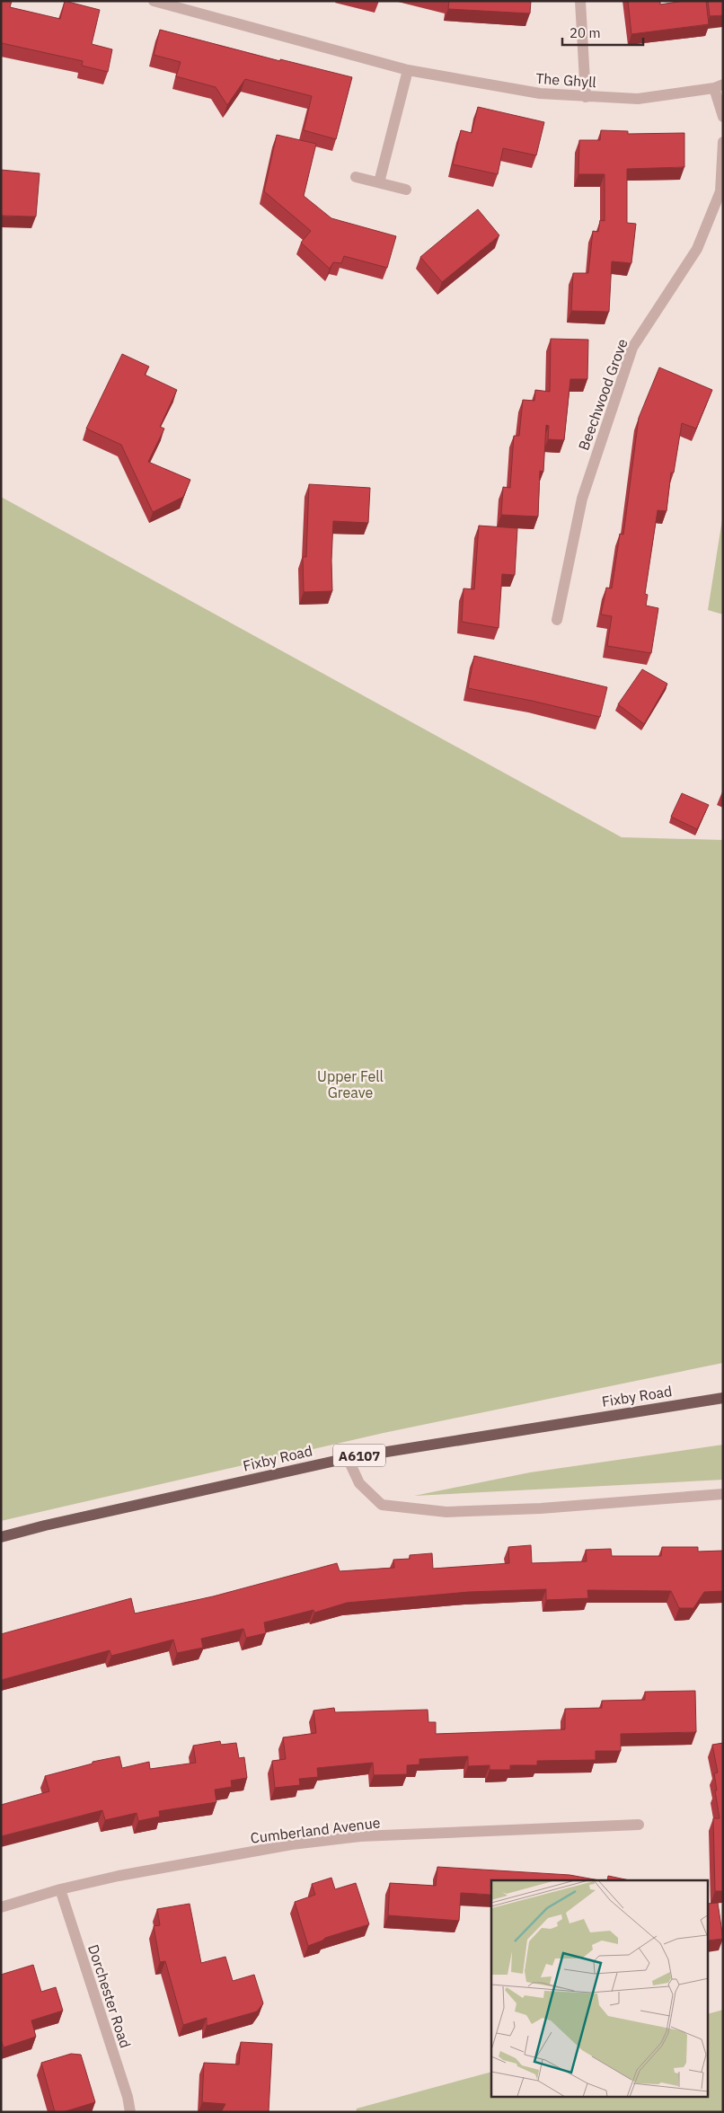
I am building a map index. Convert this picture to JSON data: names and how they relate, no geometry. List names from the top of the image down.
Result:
{
  "streets": {
    "main road": ["Fixby Road", "A6107"],
    "street": [
      "The Ghyll",
      "Beechwood Grove",
      "Cumberland Avenue",
      "Dorchester Road"
    ]
  },
  "crossings": [
    ["Cumberland Avenue", "Dorchester Road"]
  ],
  "parks": ["Upper Fell Greave"],
  "scale_bar": "20 m"
}
